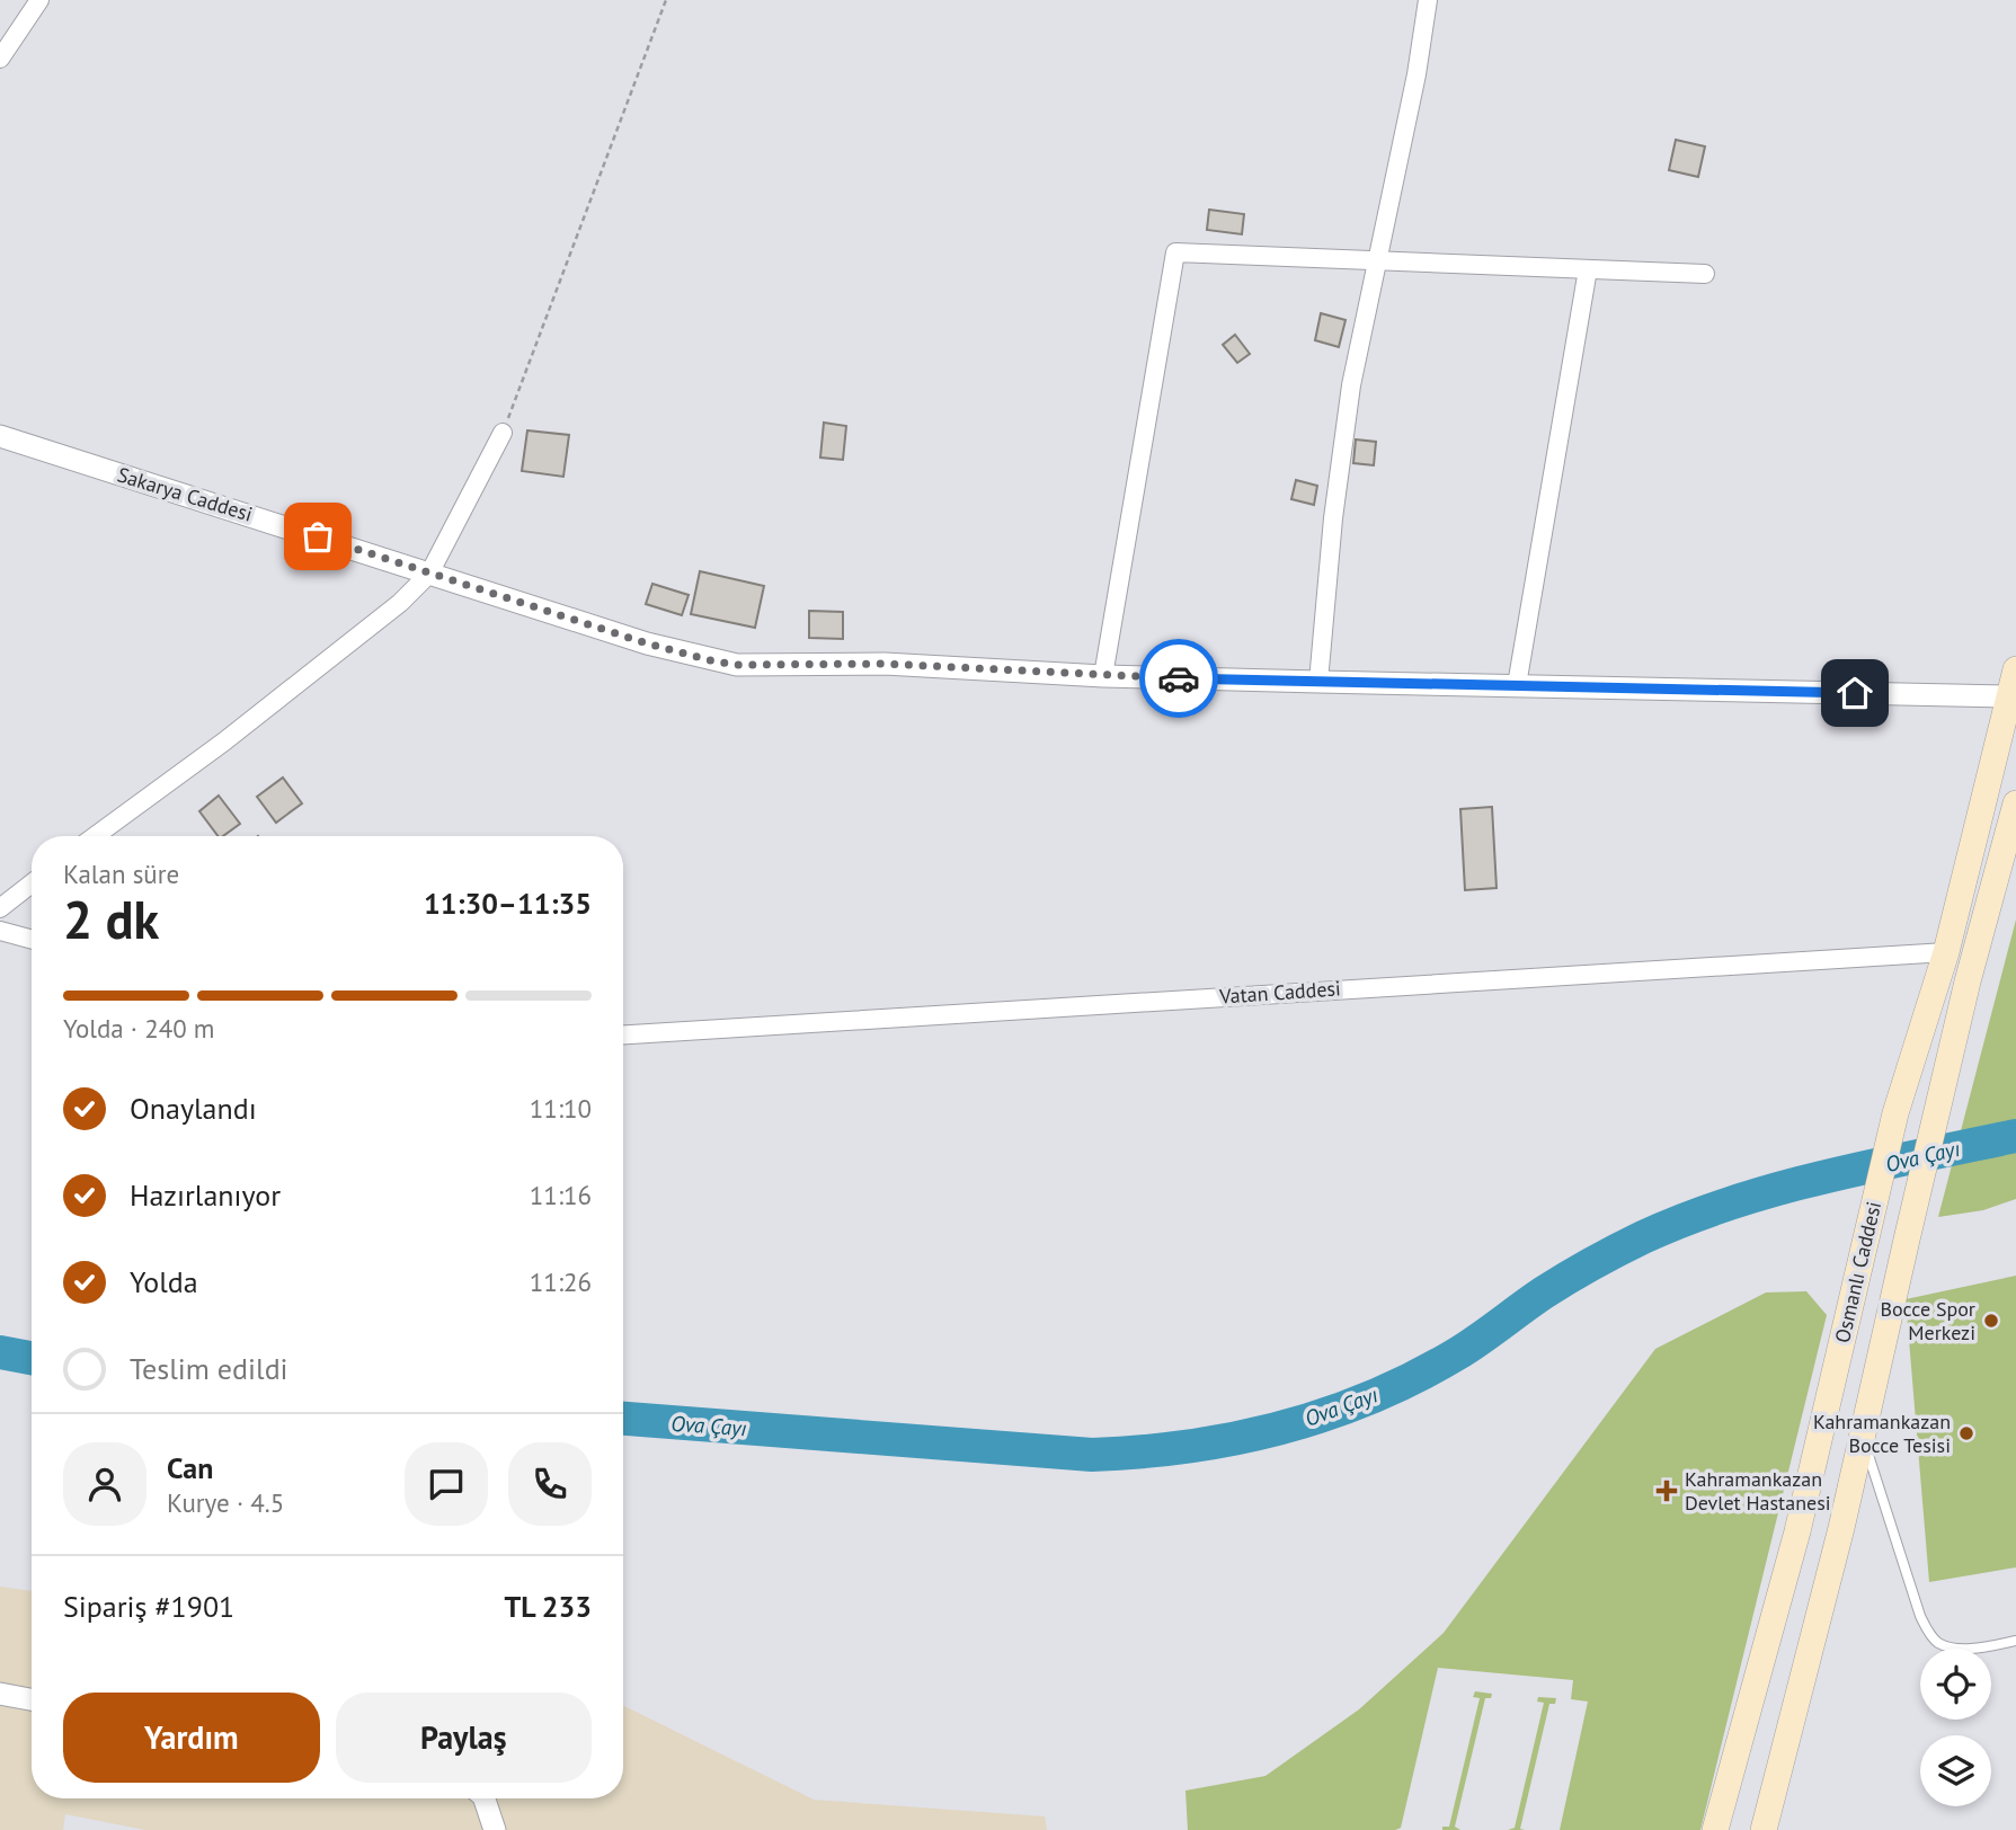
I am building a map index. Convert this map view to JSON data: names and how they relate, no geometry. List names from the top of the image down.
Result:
{
  "streets": {
    "main road": ["Osmanlı Caddesi"],
    "street": ["Sakarya Caddesi", "Vatan Caddesi"]
  },
  "crossings": [
    ["Sakarya Caddesi", "Osmanlı Caddesi"],
    ["Vatan Caddesi", "Osmanlı Caddesi"]
  ],
  "water": ["Ova Çayı"],
  "places": {
    "other": ["Bocce Spor Merkezi", "Kahramankazan Bocce Tesisi"],
    "health": ["Kahramankazan Devlet Hastanesi"]
  },
  "page": {
    "heading": ["2 dk", "Kalan süre", "11:30–11:35"],
    "panel": [
      "Can",
      "Kurye · 4.5",
      "Sipariş #1901",
      "TL 233"
    ],
    "bar": "Yolda · 240 m",
    "list": [
      ["Onaylandı", "11:10"],
      ["Hazırlanıyor", "11:16"],
      ["Yolda", "11:26"],
      "Teslim edildi"
    ],
    "buttons": ["Yardım", "Paylaş"]
  }
}
